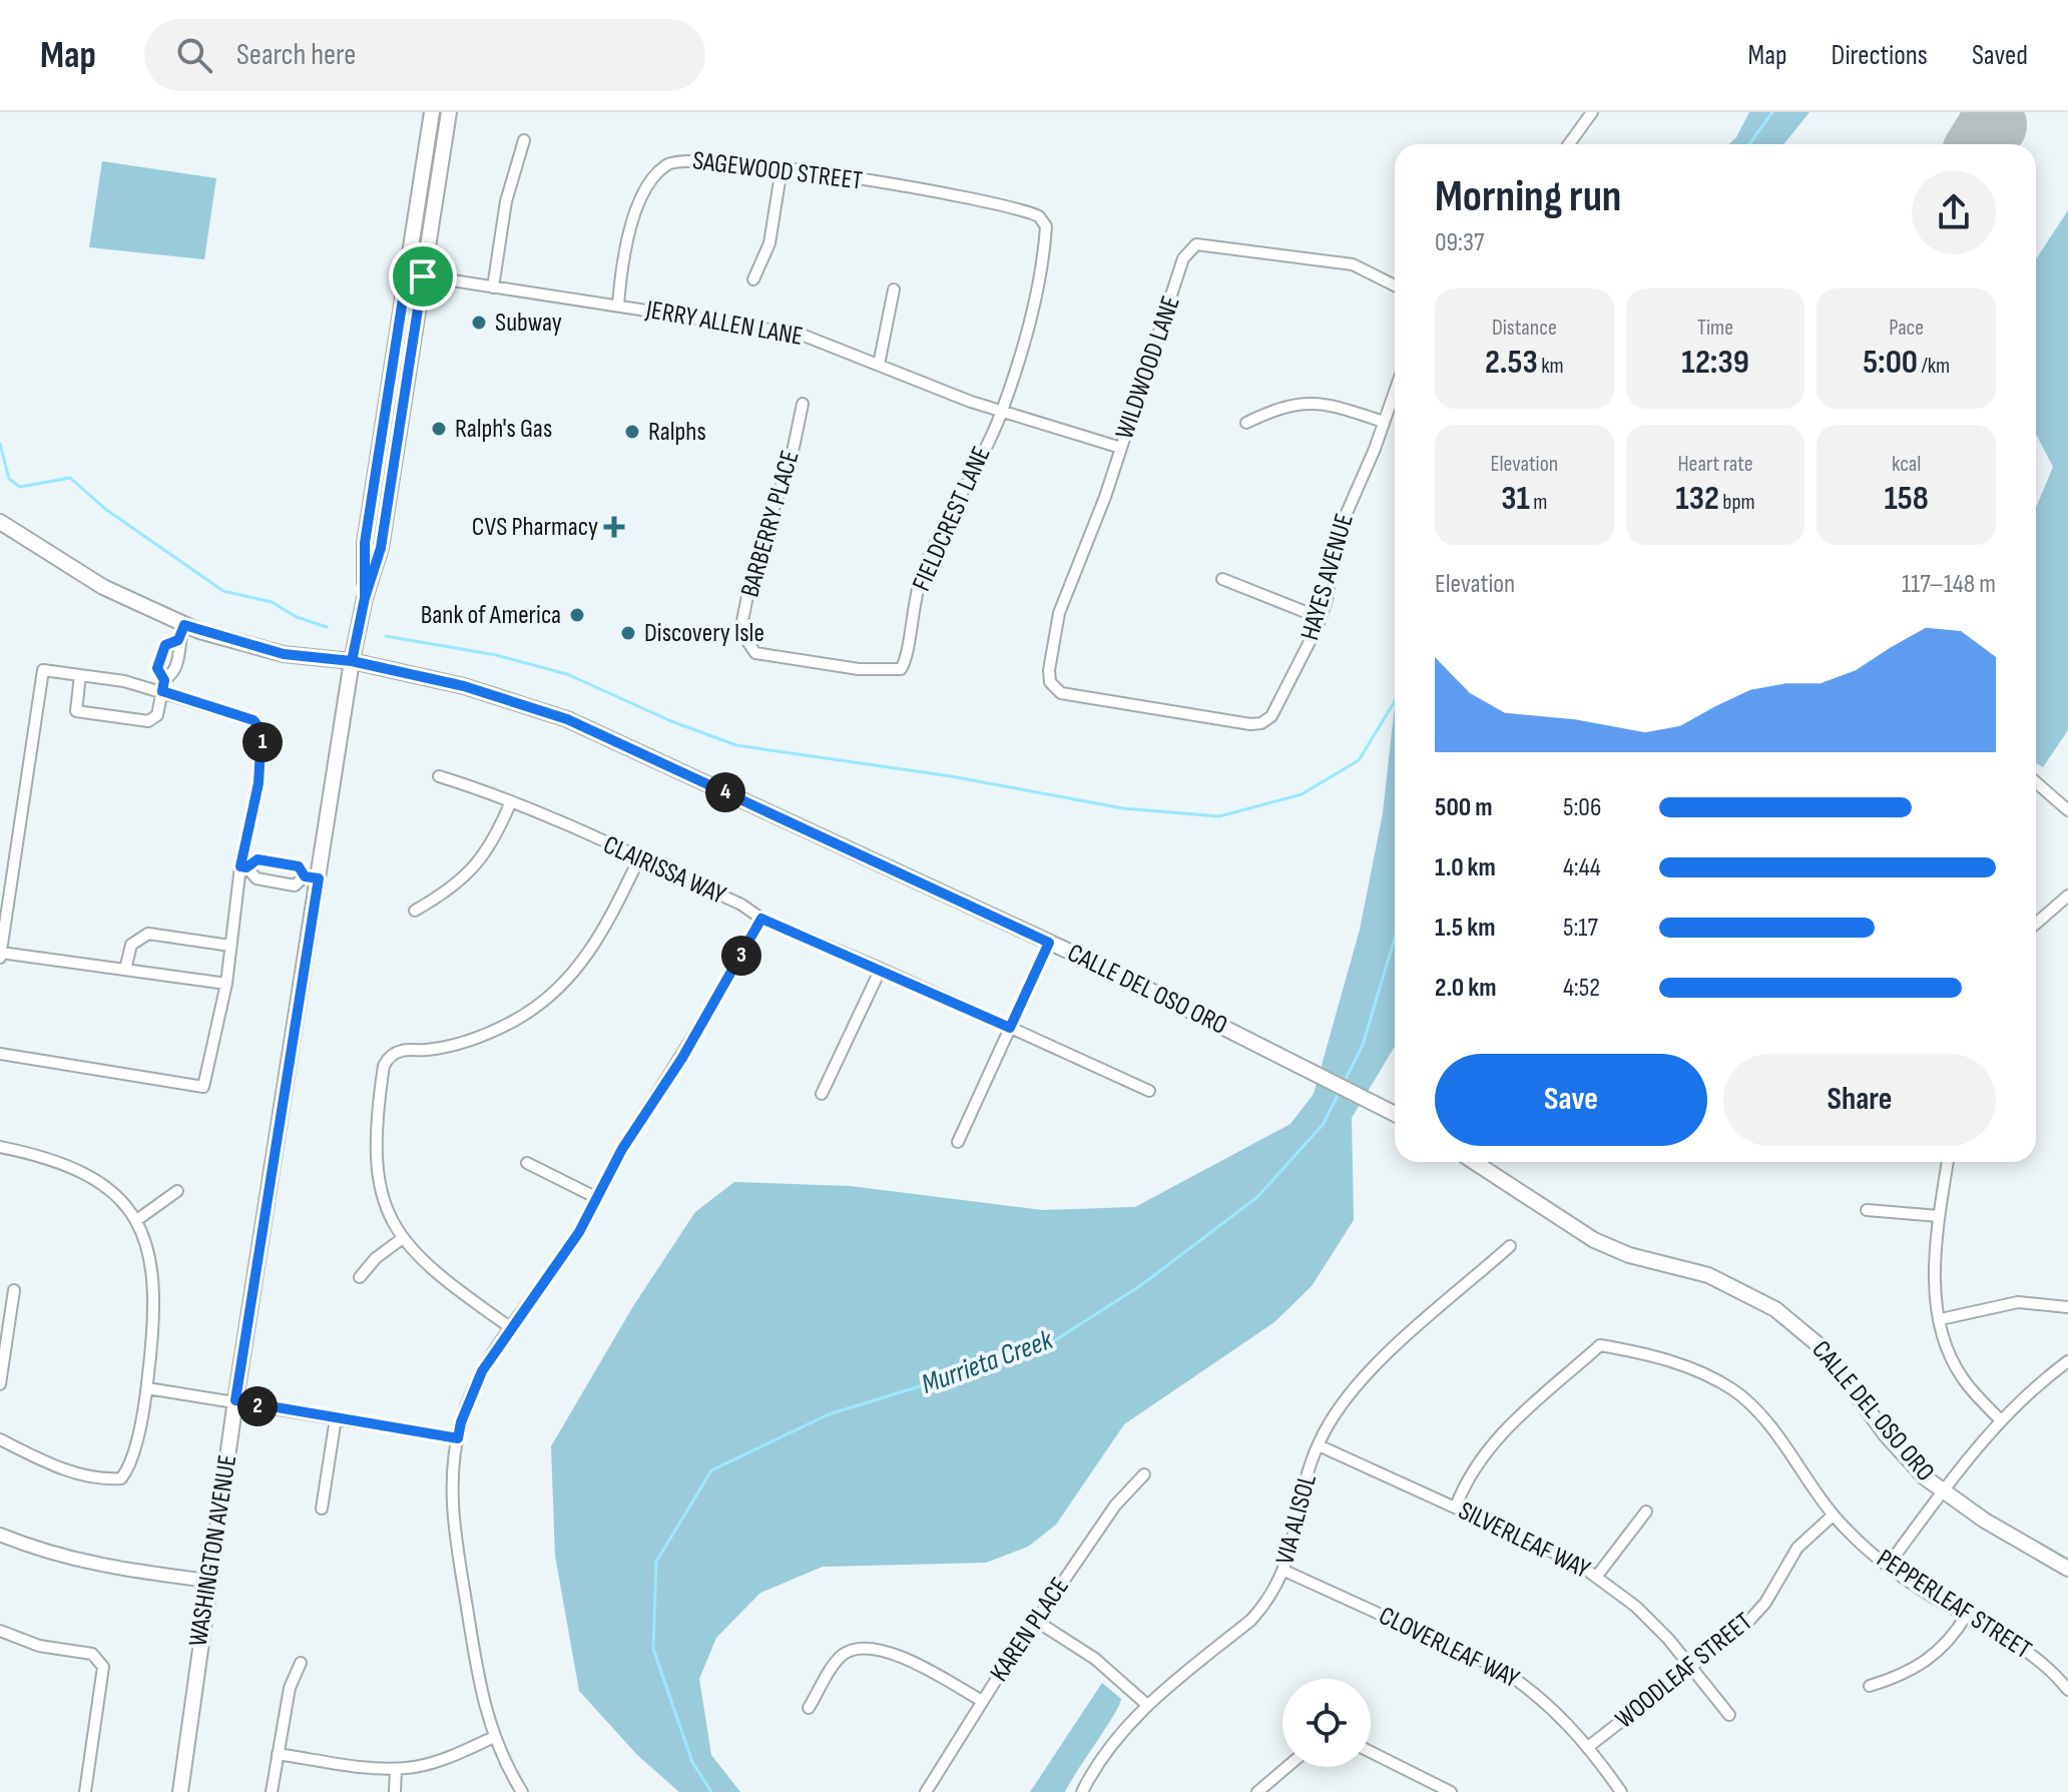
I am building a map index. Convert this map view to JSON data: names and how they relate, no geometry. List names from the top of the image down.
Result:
{
  "streets": {
    "main road": ["CALLE DEL OSO ORO", "WASHINGTON AVENUE"],
    "street": [
      "SAGEWOOD STREET",
      "JERRY ALLEN LANE",
      "WILDWOOD LANE",
      "FIELDCREST LANE",
      "BARBERRY PLACE",
      "HAYES AVENUE",
      "CLAIRISSA WAY",
      "VIA ALISOL",
      "SILVERLEAF WAY",
      "PEPPERLEAF STREET",
      "KAREN PLACE",
      "CLOVERLEAF WAY",
      "WOODLEAF STREET"
    ]
  },
  "crossings": [
    ["SAGEWOOD STREET", "JERRY ALLEN LANE"],
    ["SAGEWOOD STREET", "FIELDCREST LANE"],
    ["JERRY ALLEN LANE", "WILDWOOD LANE"],
    ["JERRY ALLEN LANE", "FIELDCREST LANE"],
    ["JERRY ALLEN LANE", "WASHINGTON AVENUE"],
    ["WILDWOOD LANE", "HAYES AVENUE"],
    ["FIELDCREST LANE", "BARBERRY PLACE"],
    ["CALLE DEL OSO ORO", "WASHINGTON AVENUE"],
    ["VIA ALISOL", "SILVERLEAF WAY"],
    ["VIA ALISOL", "CLOVERLEAF WAY"],
    ["SILVERLEAF WAY", "PEPPERLEAF STREET"],
    ["SILVERLEAF WAY", "WOODLEAF STREET"],
    ["PEPPERLEAF STREET", "WOODLEAF STREET"],
    ["CLOVERLEAF WAY", "WOODLEAF STREET"]
  ],
  "water": ["Murrieta Creek"],
  "places": {
    "other": [
      "Subway",
      "Ralph's Gas",
      "Ralphs",
      "Bank of America",
      "Discovery Isle"
    ],
    "health": ["CVS Pharmacy"]
  },
  "page": {
    "header": "Map",
    "search": "Search here",
    "nav": ["Map", "Directions", "Saved"],
    "heading": ["Morning run", "09:37"],
    "stats": [
      ["Distance", "2.53 km"],
      ["Time", "12:39"],
      ["Pace", "5:00 /km"],
      ["Elevation", "31 m"],
      ["Heart rate", "132 bpm"],
      ["kcal", "158"]
    ],
    "chart": ["Elevation", "117–148 m"],
    "pins": [
      "1",
      "4",
      "3",
      "2"
    ],
    "list": [
      {
        "name": "500 m",
        "note": "5:06"
      },
      {
        "name": "1.0 km",
        "note": "4:44"
      },
      {
        "name": "1.5 km",
        "note": "5:17"
      },
      {
        "name": "2.0 km",
        "note": "4:52"
      }
    ],
    "buttons": ["Save", "Share"]
  }
}
